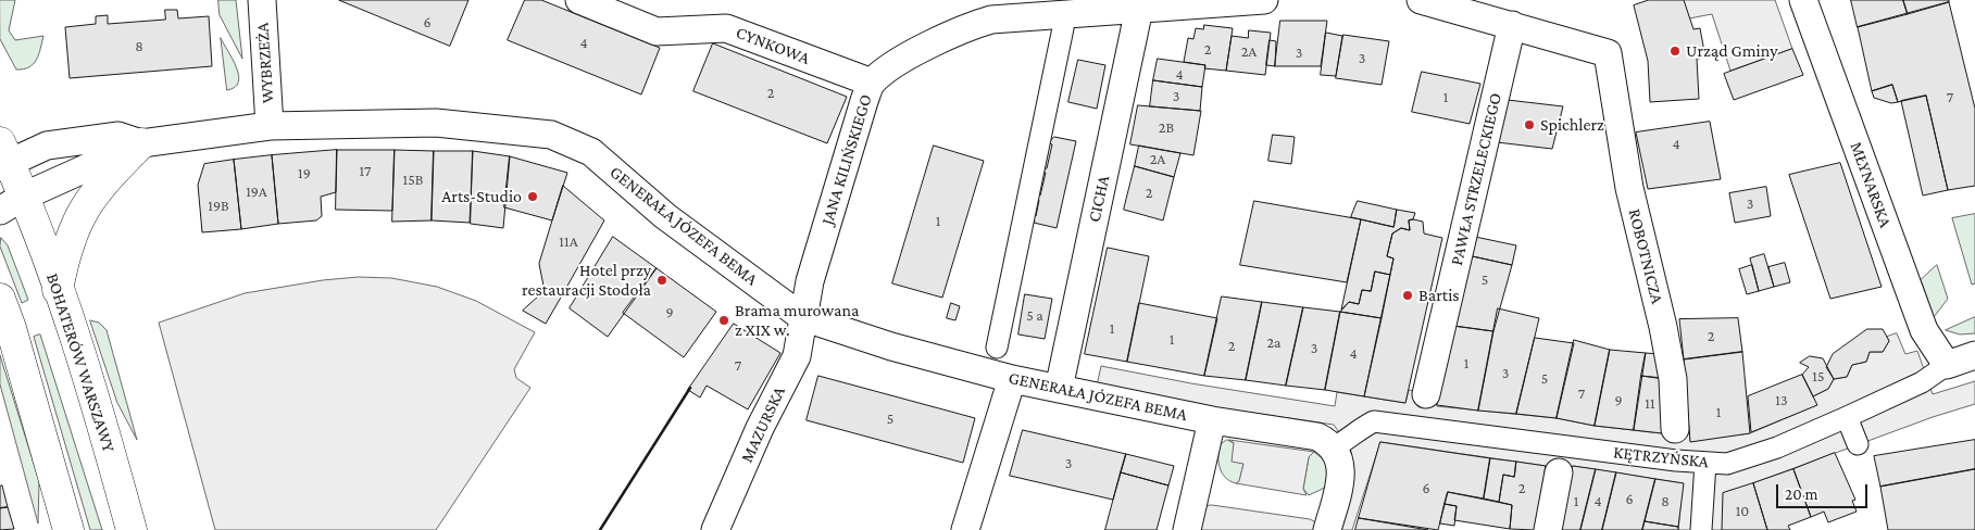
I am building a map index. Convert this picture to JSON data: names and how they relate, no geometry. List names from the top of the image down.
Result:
{
  "streets": {
    "main road": ["GENERAŁA JÓZEFA BEMA", "BOHATERÓW WARSZAWY"],
    "street": [
      "CYNKOWA",
      "WYBRZEŻA",
      "JANA KILIŃSKIEGO",
      "PAWŁA STRZELECKIEGO",
      "MŁYNARSKA",
      "CICHA",
      "ROBOTNICZA",
      "MAZURSKA",
      "KĘTRZYŃSKA"
    ]
  },
  "crossings": [
    ["CYNKOWA", "JANA KILIŃSKIEGO"],
    ["WYBRZEŻA", "GENERAŁA JÓZEFA BEMA"],
    ["JANA KILIŃSKIEGO", "CICHA"],
    ["JANA KILIŃSKIEGO", "GENERAŁA JÓZEFA BEMA"],
    ["JANA KILIŃSKIEGO", "MAZURSKA"],
    ["PAWŁA STRZELECKIEGO", "ROBOTNICZA"],
    ["PAWŁA STRZELECKIEGO", "KĘTRZYŃSKA"],
    ["MŁYNARSKA", "KĘTRZYŃSKA"],
    ["CICHA", "GENERAŁA JÓZEFA BEMA"],
    ["GENERAŁA JÓZEFA BEMA", "BOHATERÓW WARSZAWY"],
    ["GENERAŁA JÓZEFA BEMA", "MAZURSKA"],
    ["GENERAŁA JÓZEFA BEMA", "KĘTRZYŃSKA"],
    ["ROBOTNICZA", "KĘTRZYŃSKA"]
  ],
  "places": [
    "Urząd Gminy",
    "Spichlerz",
    "Arts-Studio",
    "Hotel przy restauracji Stodoła",
    "Bartis",
    "Brama murowana z XIX w."
  ],
  "house_numbers": [
    "6",
    "4",
    "8",
    "2",
    "2A",
    "3",
    "3",
    "4",
    "2",
    "3",
    "1",
    "7",
    "2B",
    "4",
    "2A",
    "17",
    "19",
    "15B",
    "19A",
    "2",
    "3",
    "19B",
    "1",
    "11A",
    "5",
    "9",
    "5 a",
    "1",
    "2",
    "1",
    "2a",
    "2",
    "3",
    "4",
    "1",
    "7",
    "3",
    "15",
    "5",
    "7",
    "9",
    "13",
    "11",
    "1",
    "5",
    "3",
    "6",
    "2",
    "6",
    "1",
    "4",
    "8",
    "10"
  ],
  "scale_bar": "20 m"
}
